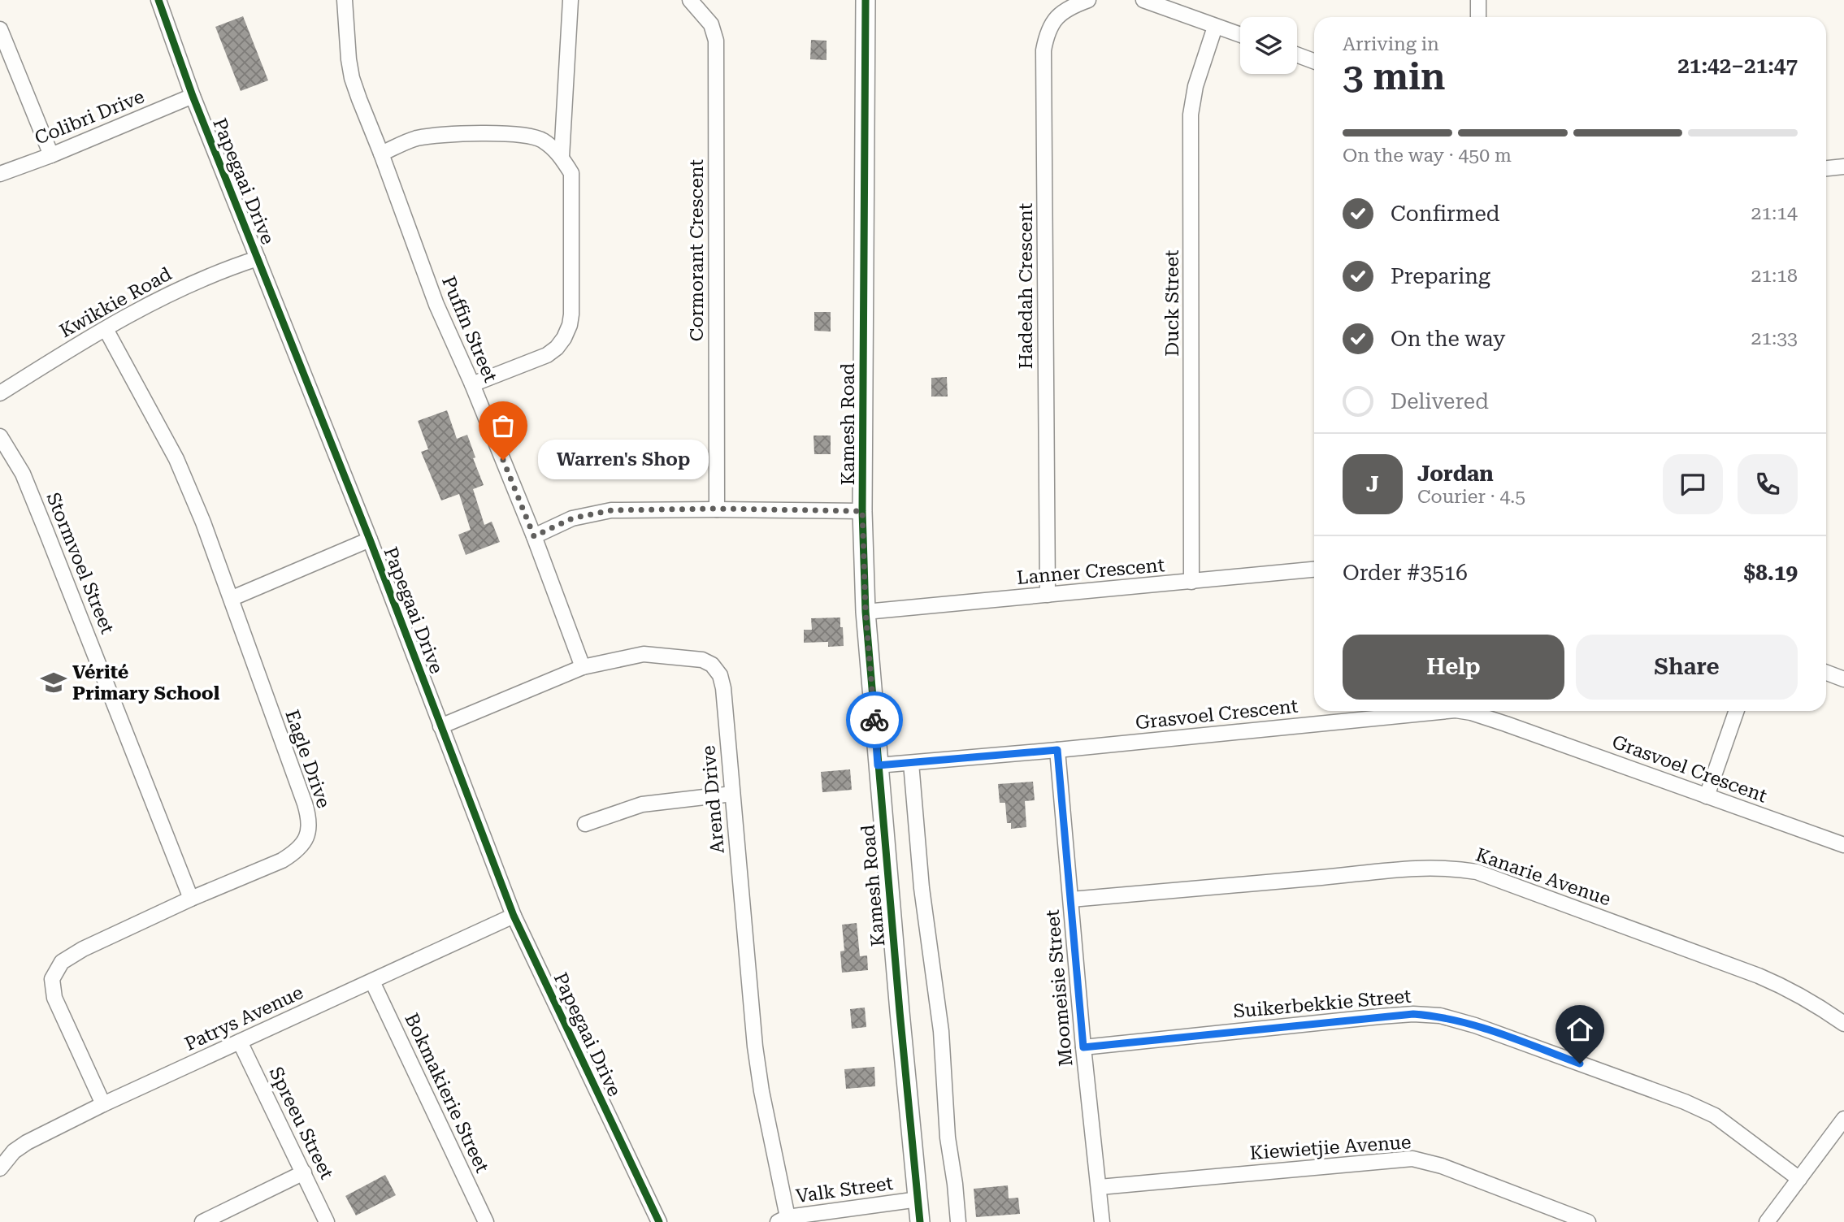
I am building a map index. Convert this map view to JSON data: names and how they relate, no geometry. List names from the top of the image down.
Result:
{
  "streets": {
    "street": [
      "Colibri Drive",
      "Papegaai Drive",
      "Cormorant Crescent",
      "Hadedah Crescent",
      "Kwikkie Road",
      "Duck Street",
      "Puffin Street",
      "Kamesh Road",
      "Stormvoel Street",
      "Lanner Crescent",
      "Grasvoel Crescent",
      "Eagle Drive",
      "Arend Drive",
      "Kanarie Avenue",
      "Moomeisie Street",
      "Suikerbekkie Street",
      "Patrys Avenue",
      "Bokmakierie Street",
      "Spreeu Street",
      "Kiewietjie Avenue",
      "Valk Street"
    ]
  },
  "crossings": [
    ["Colibri Drive", "Papegaai Drive"],
    ["Papegaai Drive", "Kwikkie Road"],
    ["Papegaai Drive", "Arend Drive"],
    ["Papegaai Drive", "Patrys Avenue"],
    ["Hadedah Crescent", "Lanner Crescent"],
    ["Kwikkie Road", "Eagle Drive"],
    ["Duck Street", "Lanner Crescent"],
    ["Puffin Street", "Arend Drive"],
    ["Kamesh Road", "Lanner Crescent"],
    ["Kamesh Road", "Grasvoel Crescent"],
    ["Kamesh Road", "Valk Street"],
    ["Stormvoel Street", "Eagle Drive"],
    ["Grasvoel Crescent", "Moomeisie Street"],
    ["Eagle Drive", "Patrys Avenue"],
    ["Arend Drive", "Valk Street"],
    ["Kanarie Avenue", "Moomeisie Street"],
    ["Moomeisie Street", "Suikerbekkie Street"],
    ["Moomeisie Street", "Kiewietjie Avenue"],
    ["Patrys Avenue", "Bokmakierie Street"],
    ["Patrys Avenue", "Spreeu Street"]
  ],
  "places": {
    "other": ["Warren's Shop"],
    "school or university": ["Vérité Primary School"]
  },
  "page": {
    "heading": ["3 min", "Arriving in", "21:42–21:47"],
    "panel": [
      "Jordan",
      "Courier · 4.5",
      "Order #3516",
      "$8.19"
    ],
    "bar": "On the way · 450 m",
    "list": [
      ["Confirmed", "21:14"],
      ["Preparing", "21:18"],
      ["On the way", "21:33"],
      "Delivered"
    ],
    "bubble": "Warren's Shop",
    "round": "J",
    "buttons": ["Help", "Share"]
  }
}
